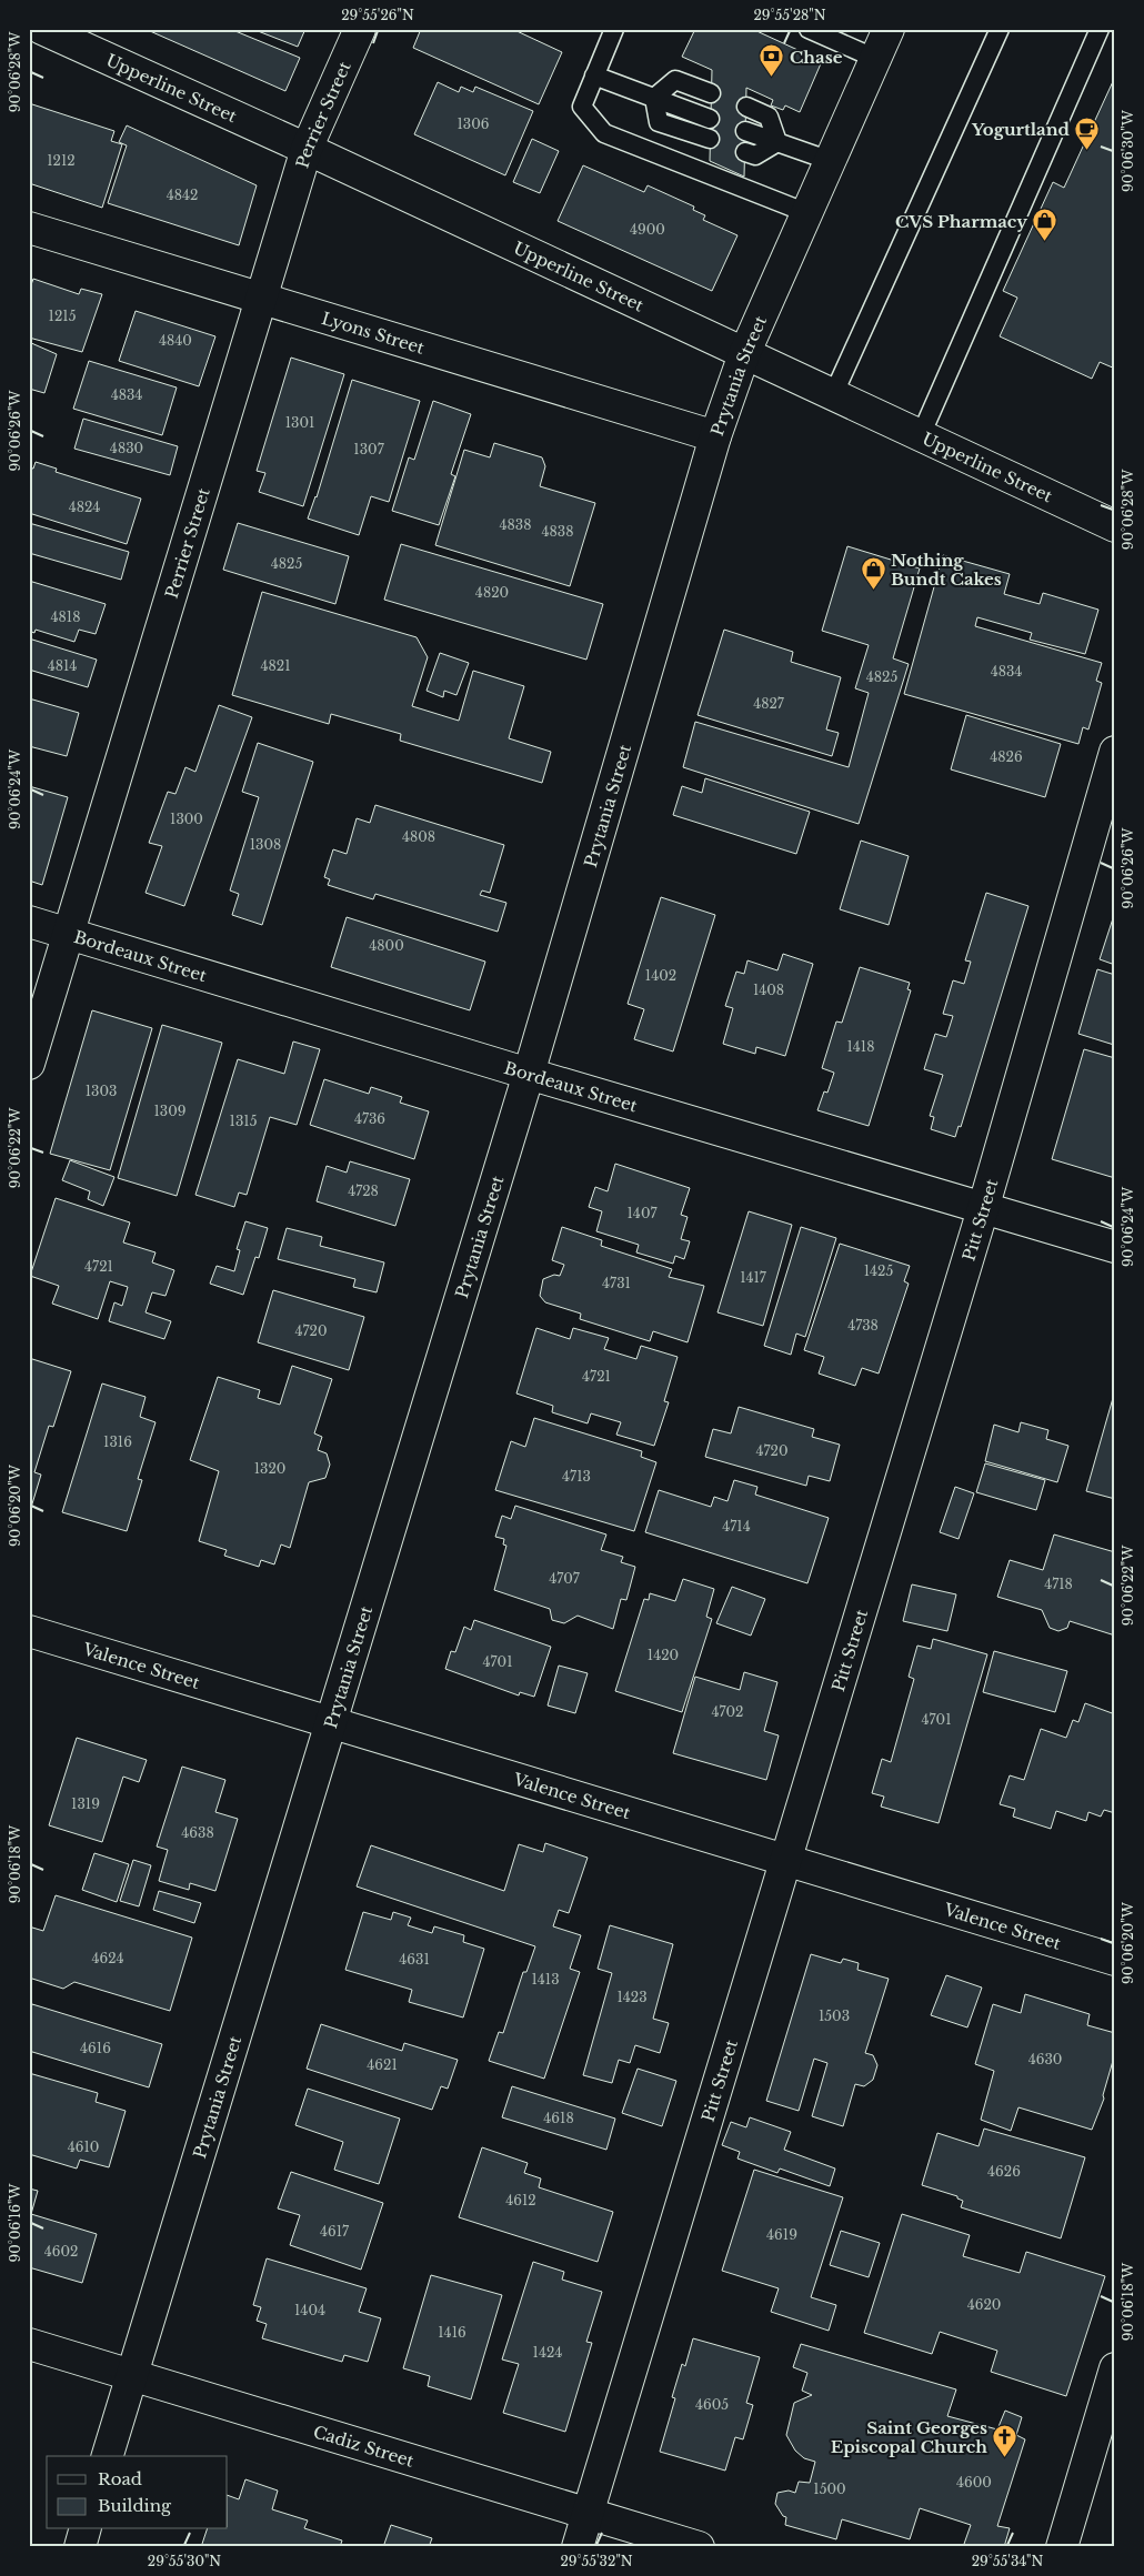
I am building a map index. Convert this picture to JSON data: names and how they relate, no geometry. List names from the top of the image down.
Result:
{
  "streets": {
    "street": [
      "Upperline Street",
      "Perrier Street",
      "Lyons Street",
      "Prytania Street",
      "Bordeaux Street",
      "Pitt Street",
      "Valence Street",
      "Cadiz Street"
    ]
  },
  "crossings": [
    ["Upperline Street", "Perrier Street"],
    ["Upperline Street", "Prytania Street"],
    ["Perrier Street", "Lyons Street"],
    ["Perrier Street", "Bordeaux Street"],
    ["Lyons Street", "Prytania Street"],
    ["Prytania Street", "Bordeaux Street"],
    ["Prytania Street", "Valence Street"],
    ["Prytania Street", "Cadiz Street"],
    ["Bordeaux Street", "Pitt Street"],
    ["Pitt Street", "Valence Street"],
    ["Pitt Street", "Cadiz Street"]
  ],
  "places": {
    "bank": ["Chase"],
    "cafe": ["Yogurtland"],
    "shop": ["CVS Pharmacy", "Nothing Bundt Cakes"],
    "church": ["Saint Georges Episcopal Church"]
  },
  "house_numbers": [
    "1306",
    "1212",
    "4842",
    "4900",
    "1215",
    "4840",
    "4834",
    "1301",
    "4830",
    "1307",
    "4824",
    "4838",
    "4838",
    "4825",
    "4820",
    "4818",
    "4814",
    "4821",
    "4834",
    "4825",
    "4827",
    "4826",
    "1300",
    "4808",
    "1308",
    "4800",
    "1402",
    "1408",
    "1418",
    "1303",
    "1309",
    "4736",
    "1315",
    "4728",
    "1407",
    "4721",
    "1425",
    "1417",
    "4731",
    "4738",
    "4720",
    "4721",
    "1316",
    "4720",
    "1320",
    "4713",
    "4714",
    "4707",
    "4718",
    "1420",
    "4701",
    "4702",
    "4701",
    "1319",
    "4638",
    "4624",
    "4631",
    "1413",
    "1423",
    "1503",
    "4616",
    "4630",
    "4621",
    "4618",
    "4610",
    "4626",
    "4612",
    "4617",
    "4619",
    "4602",
    "4620",
    "1404",
    "1416",
    "1424",
    "4605",
    "4600",
    "1500"
  ],
  "legend": ["Road", "Building"],
  "coordinates": [
    "29°55'26\"N",
    "29°55'28\"N",
    "90°06'28\"W",
    "90°06'30\"W",
    "90°06'26\"W",
    "90°06'24\"W",
    "90°06'22\"W",
    "90°06'20\"W",
    "90°06'18\"W",
    "90°06'16\"W",
    "29°55'30\"N",
    "29°55'32\"N",
    "29°55'34\"N"
  ]
}
